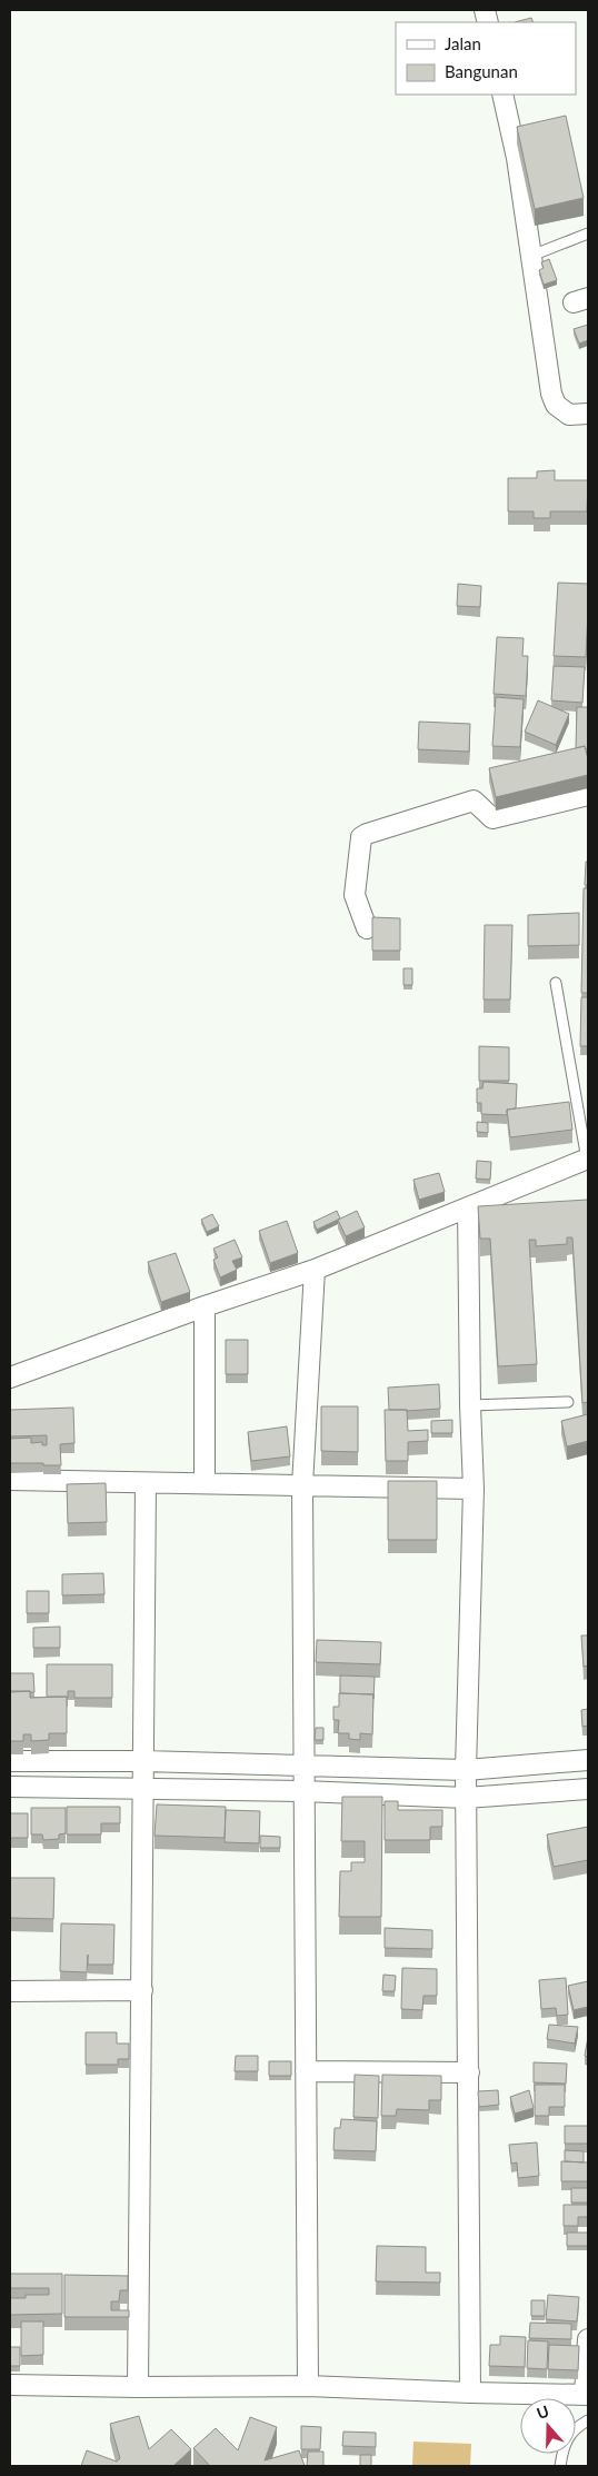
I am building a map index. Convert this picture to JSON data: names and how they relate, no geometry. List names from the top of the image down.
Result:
{
  "legend": ["Jalan", "Bangunan"],
  "north": "top"
}
